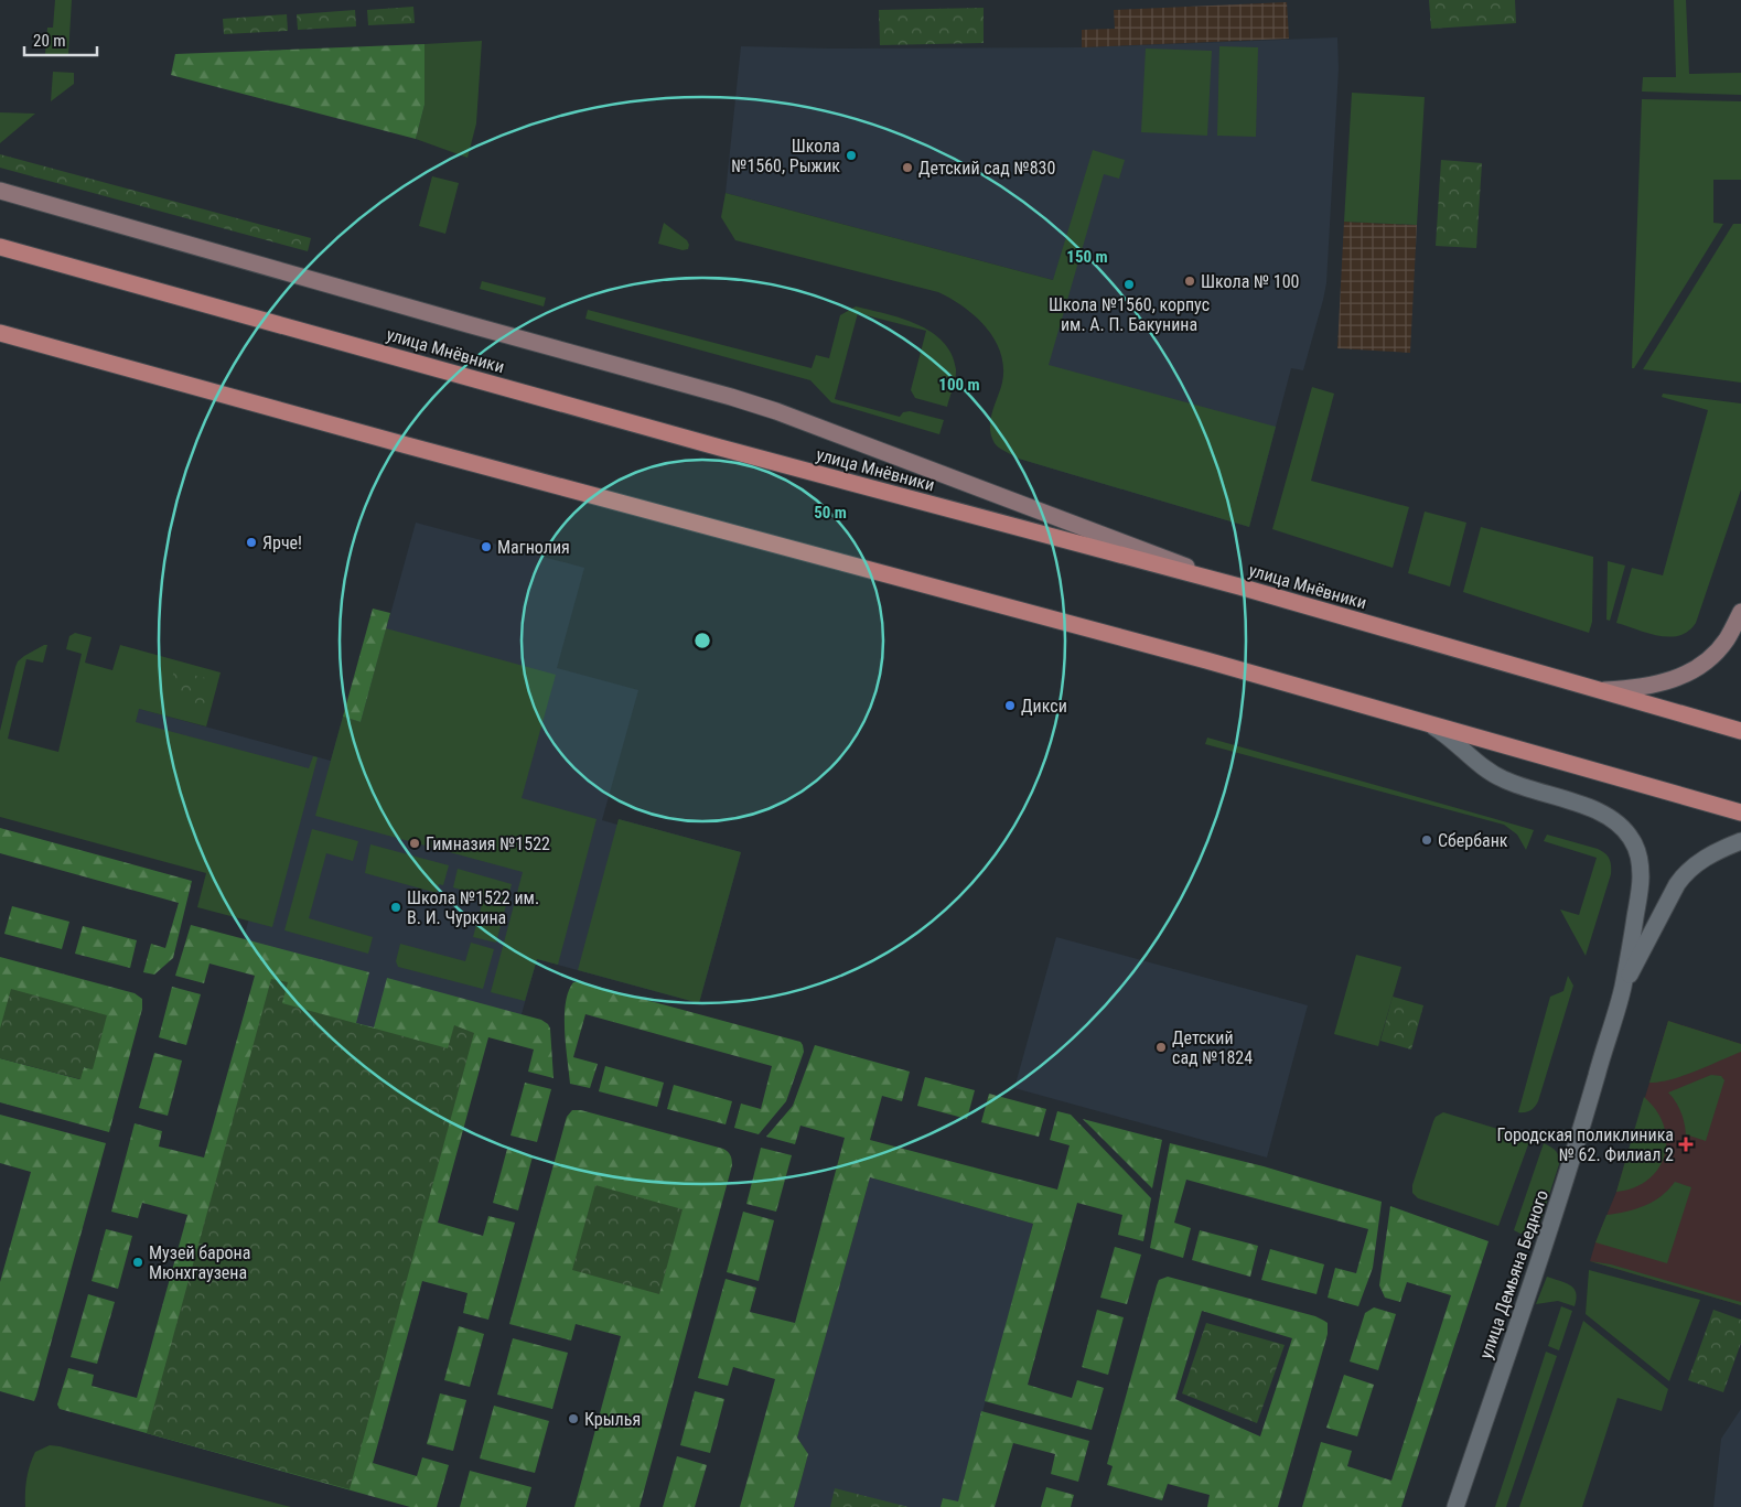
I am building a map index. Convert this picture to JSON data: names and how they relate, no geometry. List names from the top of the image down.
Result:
{
  "streets": {
    "main road": ["улица Мнёвники"],
    "street": ["улица Демьяна Бедного"]
  },
  "places": {
    "other": [
      "Школа №1560, Рыжик",
      "Детский сад №830",
      "Школа № 100",
      "Школа №1560, корпус им. А. П. Бакунина",
      "Ярче!",
      "Магнолия",
      "Дикси",
      "Сбербанк",
      "Гимназия №1522",
      "Школа №1522 им. В. И. Чуркина",
      "Детский сад №1824",
      "Музей барона Мюнхгаузена",
      "Крылья"
    ],
    "health": ["Городская поликлиника № 62. Филиал 2"]
  },
  "scale_bar": "20 m",
  "rings": ["150 m", "100 m", "50 m"]
}
